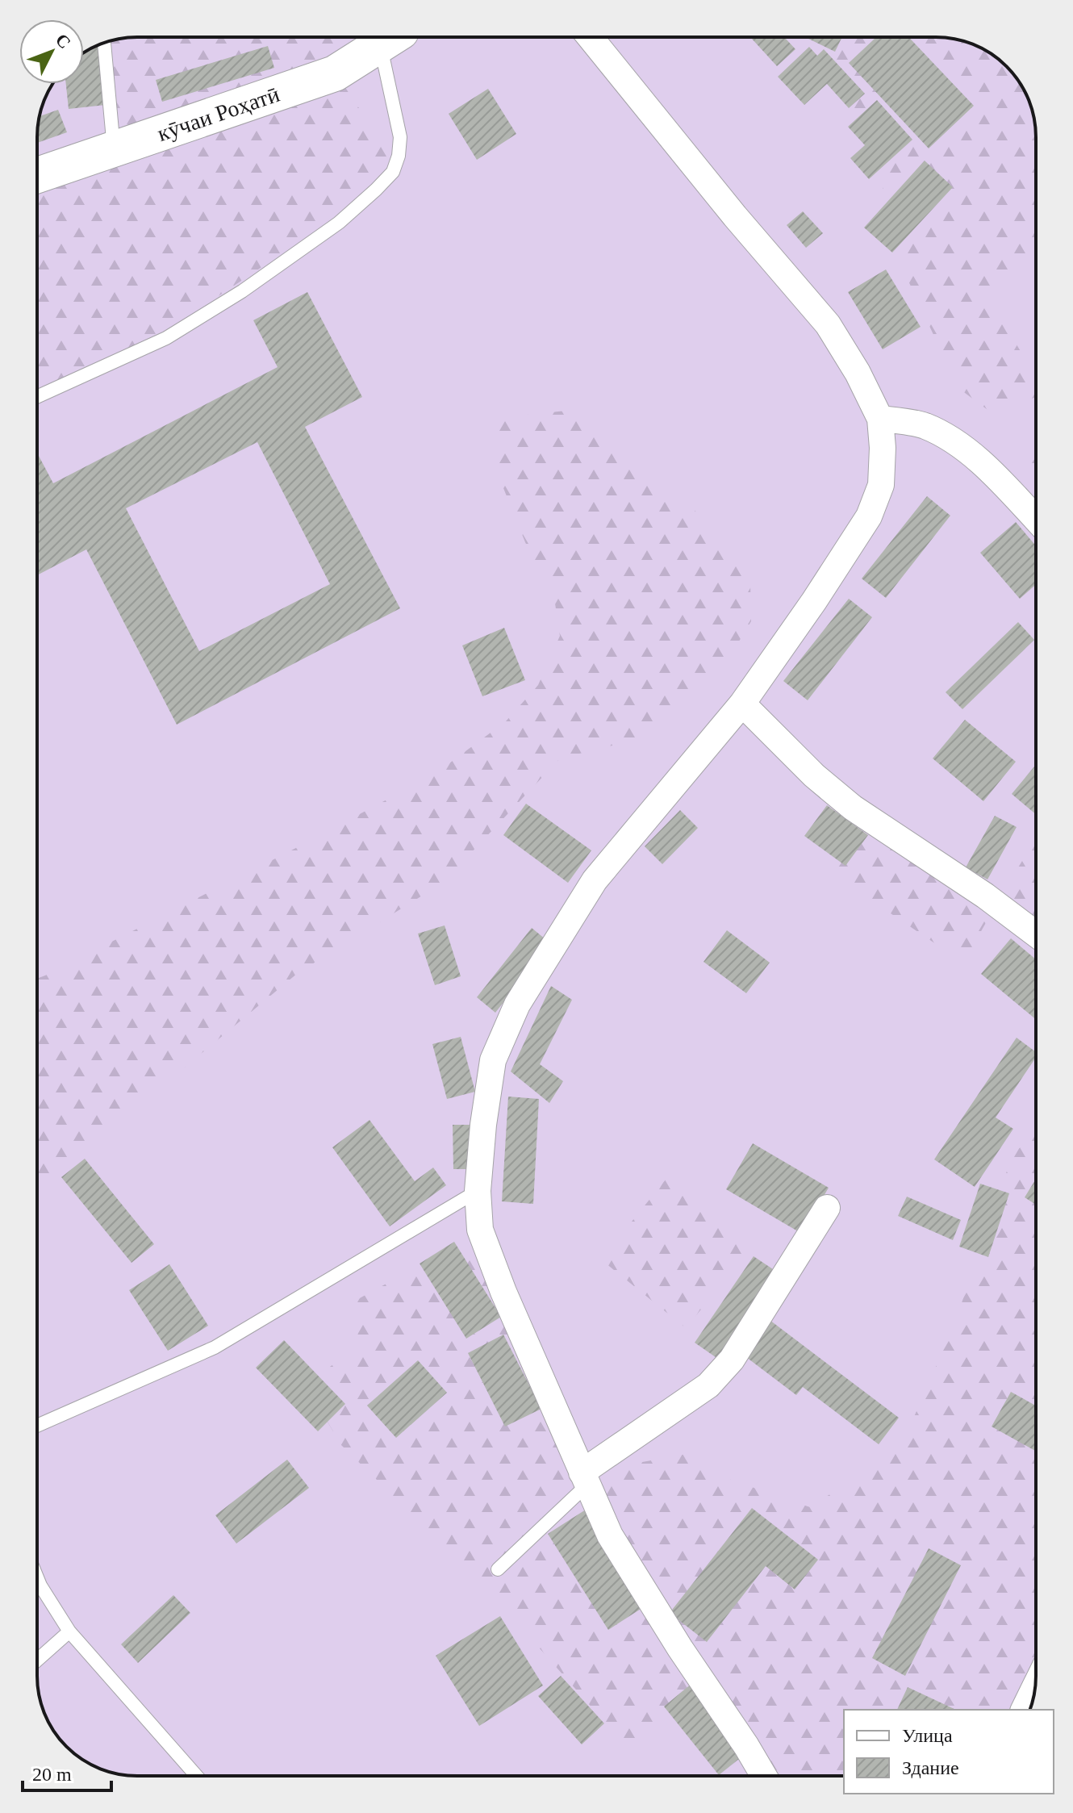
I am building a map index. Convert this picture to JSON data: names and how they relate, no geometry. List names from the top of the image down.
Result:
{
  "streets": {
    "street": ["кӯчаи Роҳатӣ"]
  },
  "legend": ["Улица", "Здание"],
  "scale_bar": "20 m",
  "north": "top right"
}
